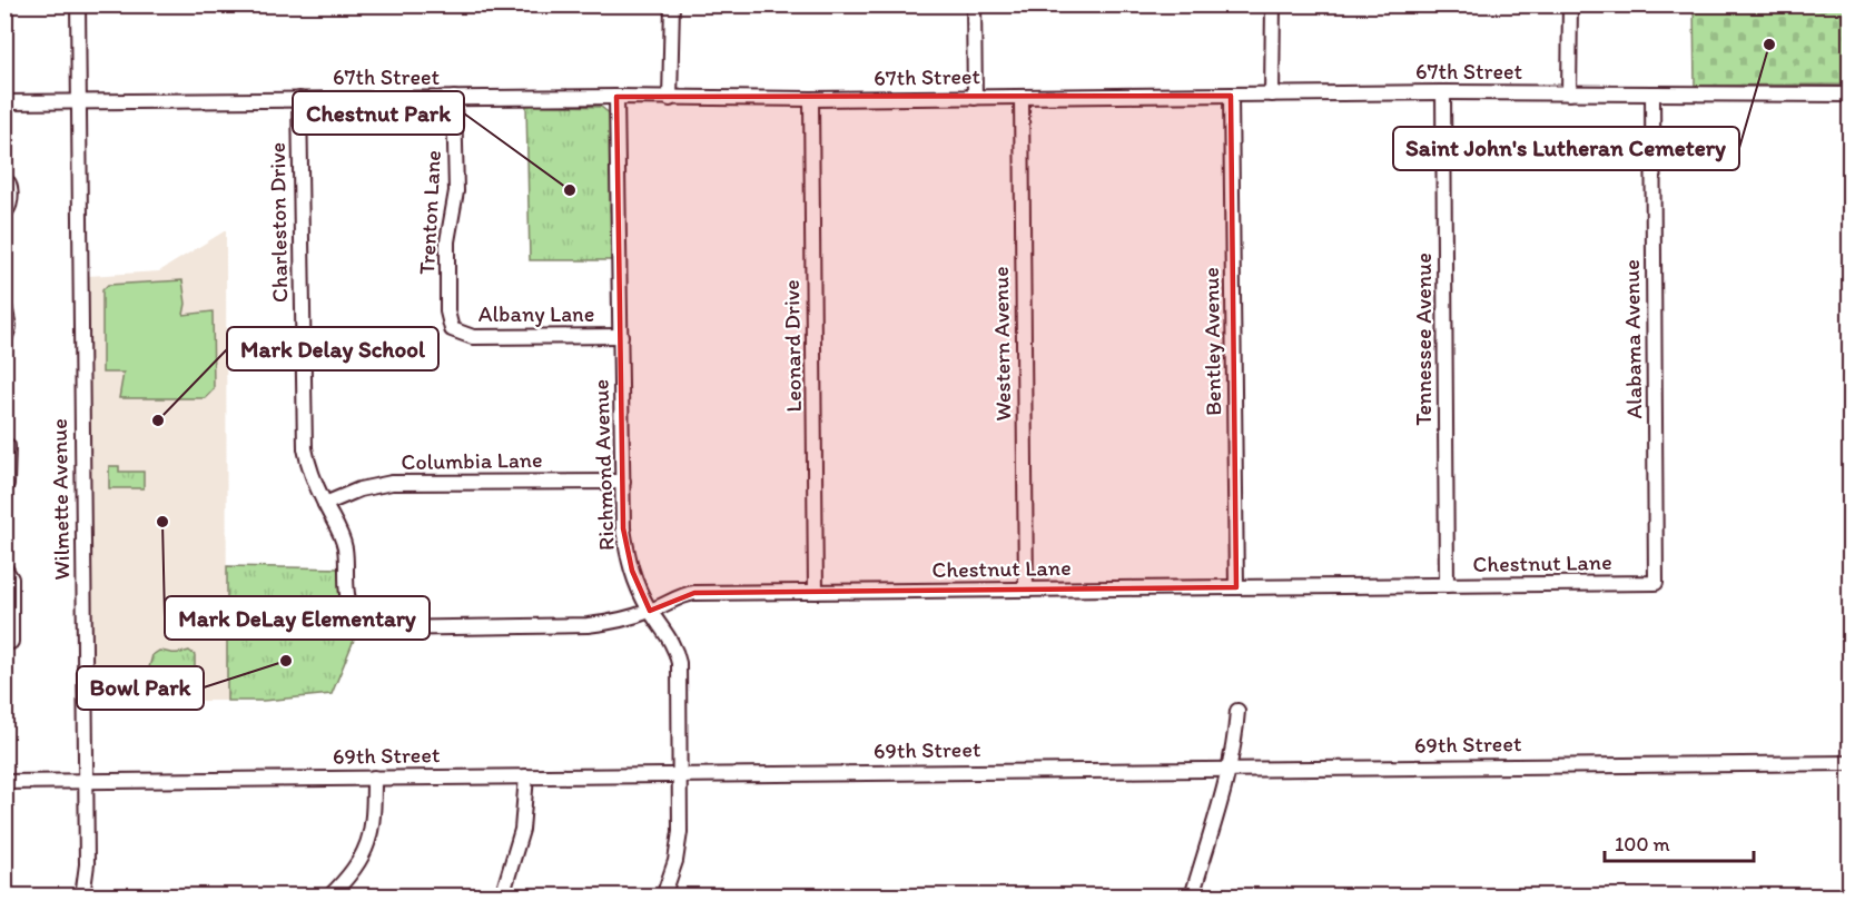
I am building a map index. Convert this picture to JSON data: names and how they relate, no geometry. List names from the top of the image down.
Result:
{
  "streets": {
    "street": [
      "67th Street",
      "Trenton Lane",
      "Charleston Drive",
      "Albany Lane",
      "Tennessee Avenue",
      "Alabama Avenue",
      "Bentley Avenue",
      "Western Avenue",
      "Leonard Drive",
      "Columbia Lane",
      "Richmond Avenue",
      "Wilmette Avenue",
      "Chestnut Lane",
      "69th Street"
    ]
  },
  "crossings": [
    ["67th Street", "Trenton Lane"],
    ["67th Street", "Charleston Drive"],
    ["67th Street", "Tennessee Avenue"],
    ["67th Street", "Alabama Avenue"],
    ["67th Street", "Bentley Avenue"],
    ["67th Street", "Western Avenue"],
    ["67th Street", "Leonard Drive"],
    ["67th Street", "Richmond Avenue"],
    ["67th Street", "Wilmette Avenue"],
    ["Trenton Lane", "Albany Lane"],
    ["Charleston Drive", "Columbia Lane"],
    ["Charleston Drive", "Chestnut Lane"],
    ["Albany Lane", "Richmond Avenue"],
    ["Tennessee Avenue", "Chestnut Lane"],
    ["Alabama Avenue", "Chestnut Lane"],
    ["Bentley Avenue", "Chestnut Lane"],
    ["Western Avenue", "Chestnut Lane"],
    ["Leonard Drive", "Chestnut Lane"],
    ["Columbia Lane", "Richmond Avenue"],
    ["Richmond Avenue", "Chestnut Lane"],
    ["Richmond Avenue", "69th Street"],
    ["Wilmette Avenue", "69th Street"]
  ],
  "places": [
    "Saint John's Lutheran Cemetery",
    "Chestnut Park",
    "Mark Delay School",
    "Mark DeLay Elementary",
    "Bowl Park"
  ],
  "scale_bar": "100 m"
}
